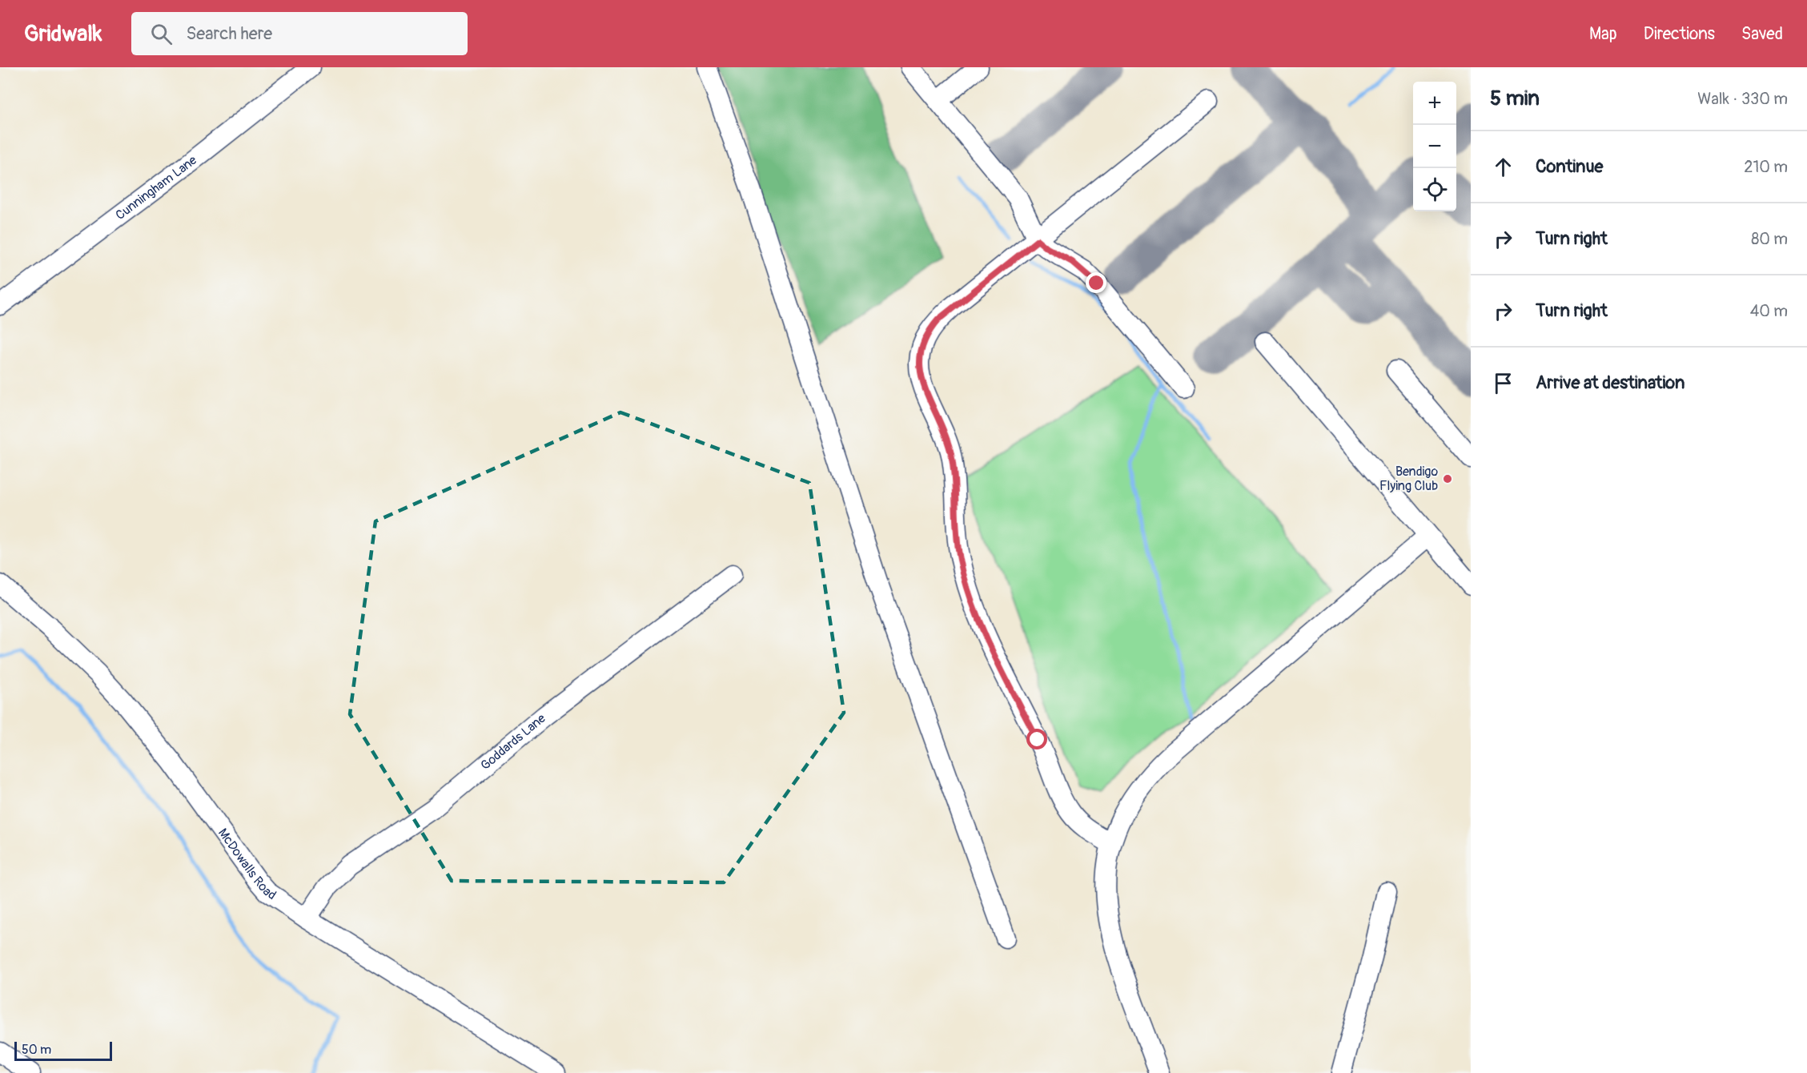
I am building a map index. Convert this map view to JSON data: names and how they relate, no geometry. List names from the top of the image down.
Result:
{
  "streets": {
    "street": ["Cunningham Lane", "Goddards Lane", "McDowalls Road"]
  },
  "crossings": [
    ["Goddards Lane", "McDowalls Road"]
  ],
  "places": ["Bendigo Flying Club"],
  "scale_bar": "50 m",
  "page": {
    "header": "Gridwalk",
    "search": "Search here",
    "nav": ["Map", "Directions", "Saved"],
    "heading": ["5 min", "Walk · 330 m"],
    "map_buttons": ["+", "−"],
    "list": [
      ["Continue", "210 m"],
      ["Turn right", "80 m"],
      ["Turn right", "40 m"],
      "Arrive at destination"
    ],
    "scale": "50 m"
  }
}
